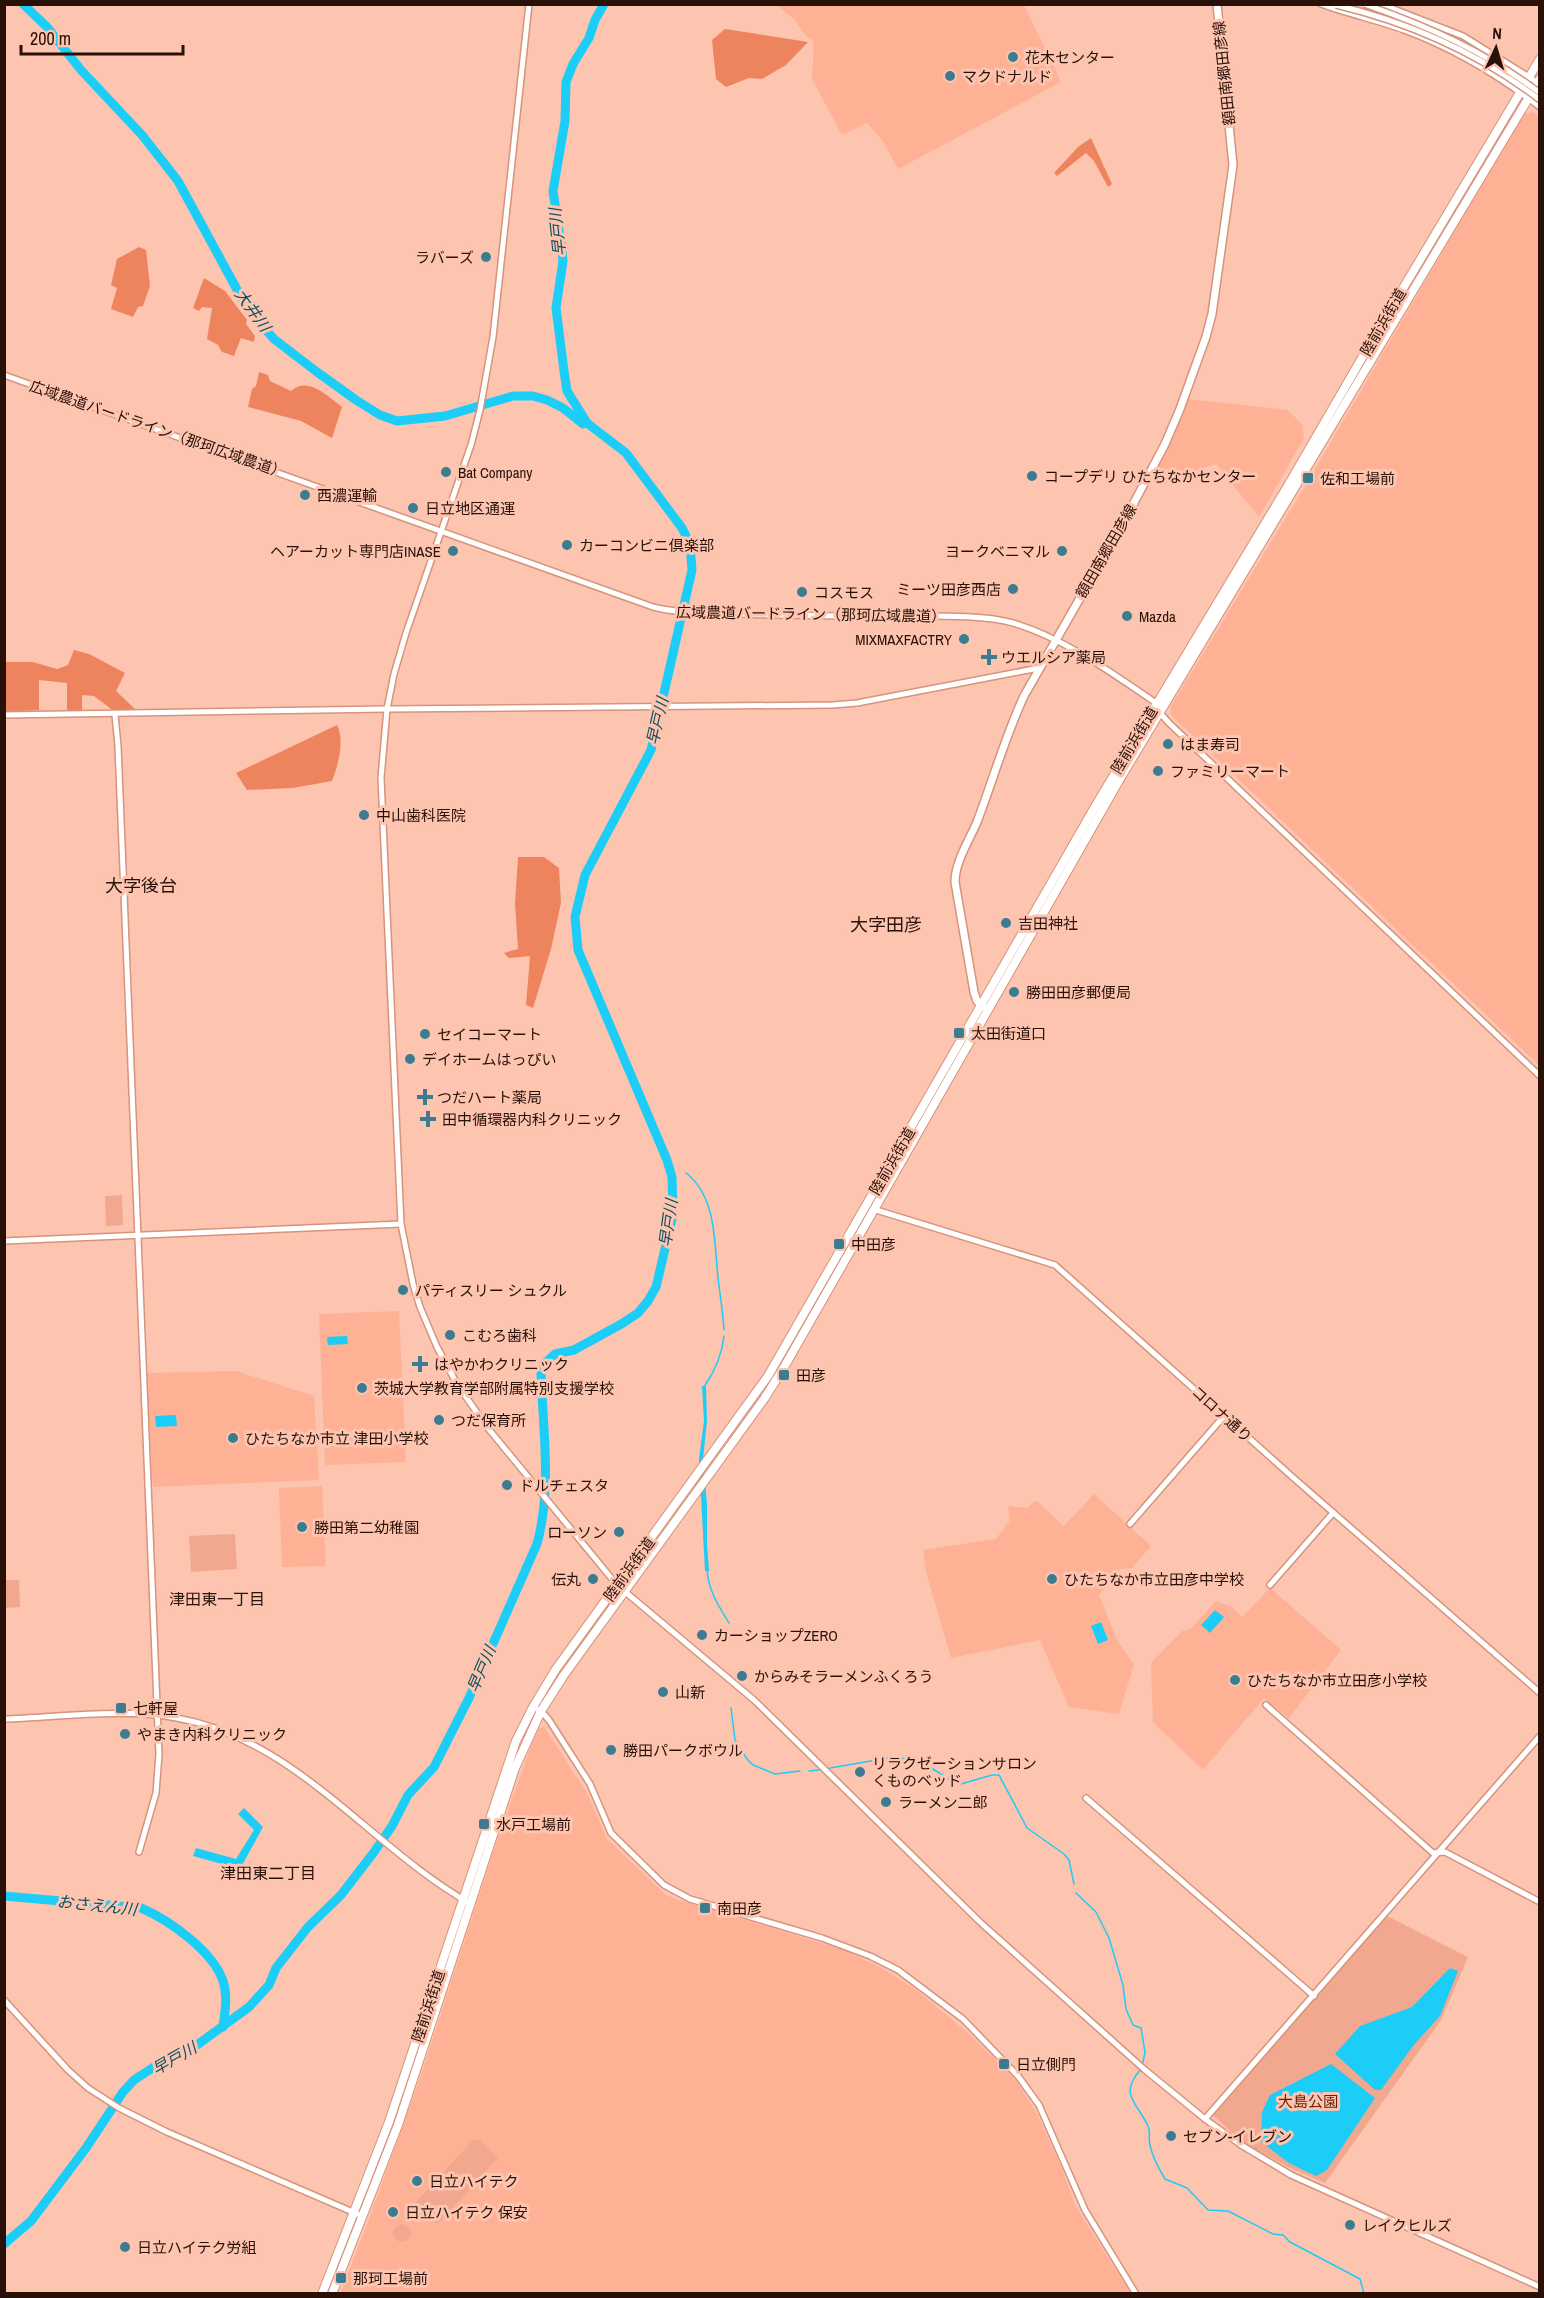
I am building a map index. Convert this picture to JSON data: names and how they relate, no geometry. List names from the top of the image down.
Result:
{
  "streets": {
    "highway": ["陸前浜街道"],
    "main road": ["額田南郷田彦線"],
    "street": ["広域農道バードライン（那珂広域農道）", "コロナ通り"]
  },
  "crossings": [
    ["額田南郷田彦線", "陸前浜街道"],
    ["額田南郷田彦線", "広域農道バードライン（那珂広域農道）"],
    ["陸前浜街道", "広域農道バードライン（那珂広域農道）"],
    ["陸前浜街道", "コロナ通り"]
  ],
  "districts": [
    "大字後台",
    "大字田彦",
    "津田東一丁目",
    "津田東二丁目"
  ],
  "water": ["早戸川", "大井川", "おさえん川"],
  "parks": ["大島公園"],
  "places": {
    "other": [
      "花木センター",
      "マクドナルド",
      "ラバーズ",
      "Bat Company",
      "コープデリ ひたちなかセンター",
      "西濃運輸",
      "日立地区通運",
      "カーコンビニ倶楽部",
      "ヘアーカット専門店INASE",
      "ヨークベニマル",
      "ミーツ田彦西店",
      "コスモス",
      "Mazda",
      "MIXMAXFACTRY",
      "はま寿司",
      "ファミリーマート",
      "中山歯科医院",
      "吉田神社",
      "勝田田彦郵便局",
      "セイコーマート",
      "デイホームはっぴい",
      "パティスリー シュクル",
      "こむろ歯科",
      "茨城大学教育学部附属特別支援学校",
      "つだ保育所",
      "ひたちなか市立 津田小学校",
      "ドルチェスタ",
      "勝田第二幼稚園",
      "ローソン",
      "伝丸",
      "ひたちなか市立田彦中学校",
      "カーショップZERO",
      "からみそラーメンふくろう",
      "ひたちなか市立田彦小学校",
      "山新",
      "やまき内科クリニック",
      "勝田パークボウル",
      "リラクゼーションサロン くものベッド",
      "ラーメン二郎",
      "セブン-イレブン",
      "日立ハイテク",
      "日立ハイテク 保安",
      "レイクヒルズ",
      "日立ハイテク労組"
    ],
    "transit": [
      "佐和工場前",
      "太田街道口",
      "中田彦",
      "田彦",
      "七軒屋",
      "水戸工場前",
      "南田彦",
      "日立側門",
      "那珂工場前"
    ],
    "health": [
      "ウエルシア薬局",
      "つだハート薬局",
      "田中循環器内科クリニック",
      "はやかわクリニック"
    ]
  },
  "scale_bar": "200 m",
  "north": "top"
}
